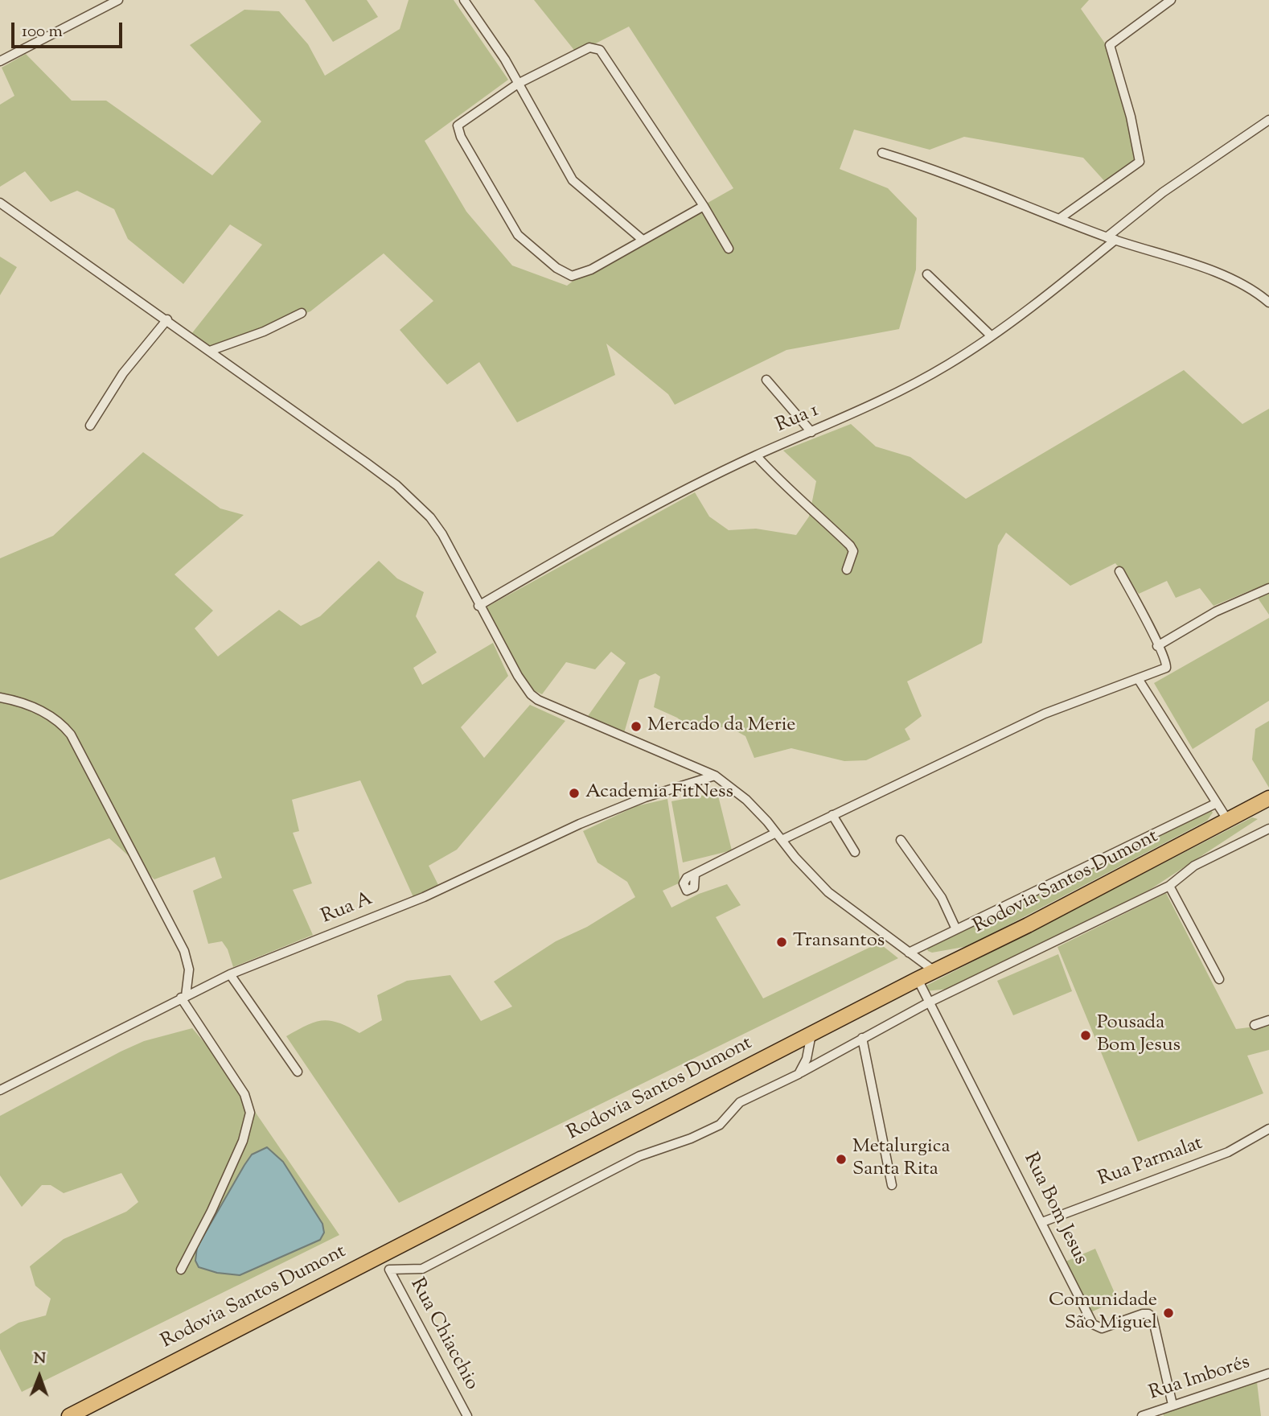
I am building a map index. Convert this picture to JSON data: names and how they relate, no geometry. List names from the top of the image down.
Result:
{
  "streets": {
    "highway": ["Rodovia Santos Dumont"],
    "street": [
      "Rua 1",
      "Rua A",
      "Rua Parmalat",
      "Rua Bom Jesus",
      "Rua Chiacchio",
      "Rua Imborés"
    ]
  },
  "crossings": [
    ["Rodovia Santos Dumont", "Rua Bom Jesus"],
    ["Rua Parmalat", "Rua Bom Jesus"],
    ["Rua Bom Jesus", "Rua Imborés"]
  ],
  "places": [
    "Mercado da Merie",
    "Academia FitNess",
    "Transantos",
    "Pousada Bom Jesus",
    "Metalurgica Santa Rita",
    "Comunidade São Miguel"
  ],
  "scale_bar": "100 m",
  "north": "top"
}
